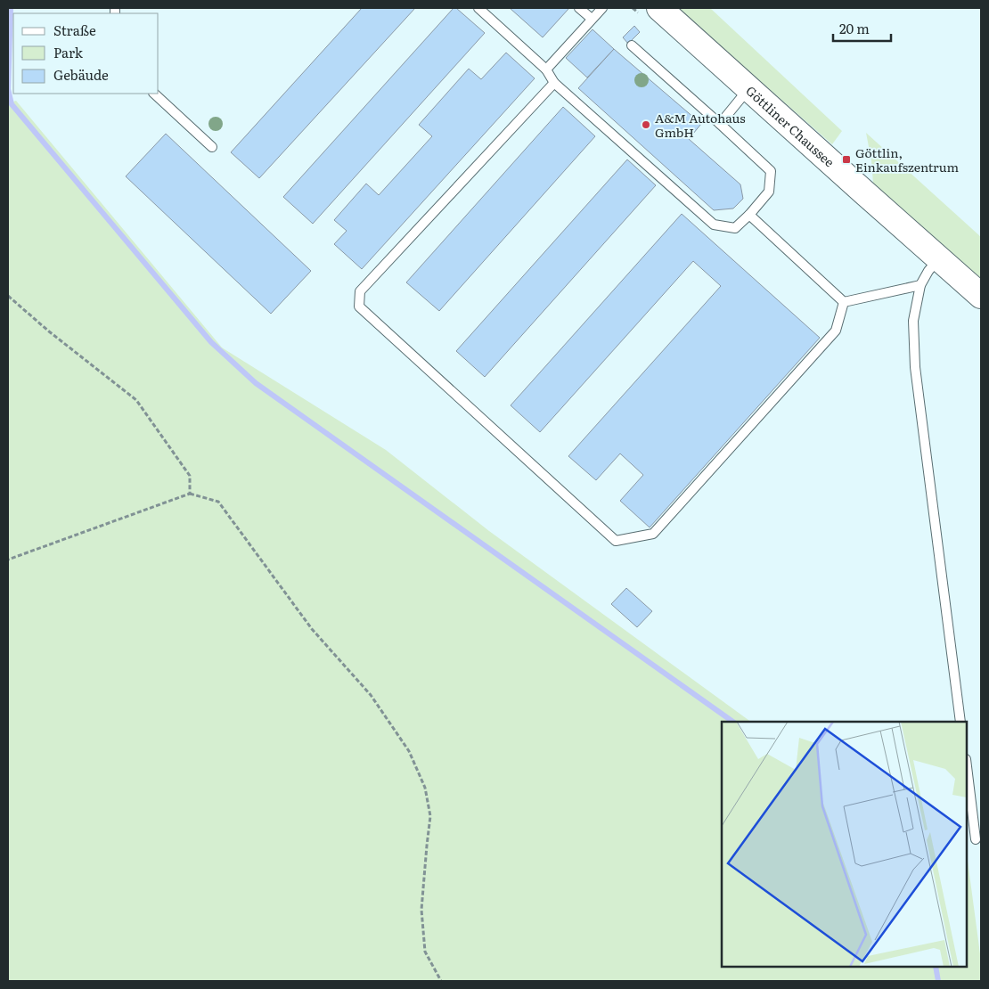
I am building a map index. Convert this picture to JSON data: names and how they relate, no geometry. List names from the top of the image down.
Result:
{
  "streets": {
    "street": ["Göttliner Chaussee"]
  },
  "places": {
    "other": ["A&M Autohaus GmbH"],
    "transit": ["Göttlin, Einkaufszentrum"]
  },
  "legend": ["Straße", "Park", "Gebäude"],
  "scale_bar": "20 m"
}
